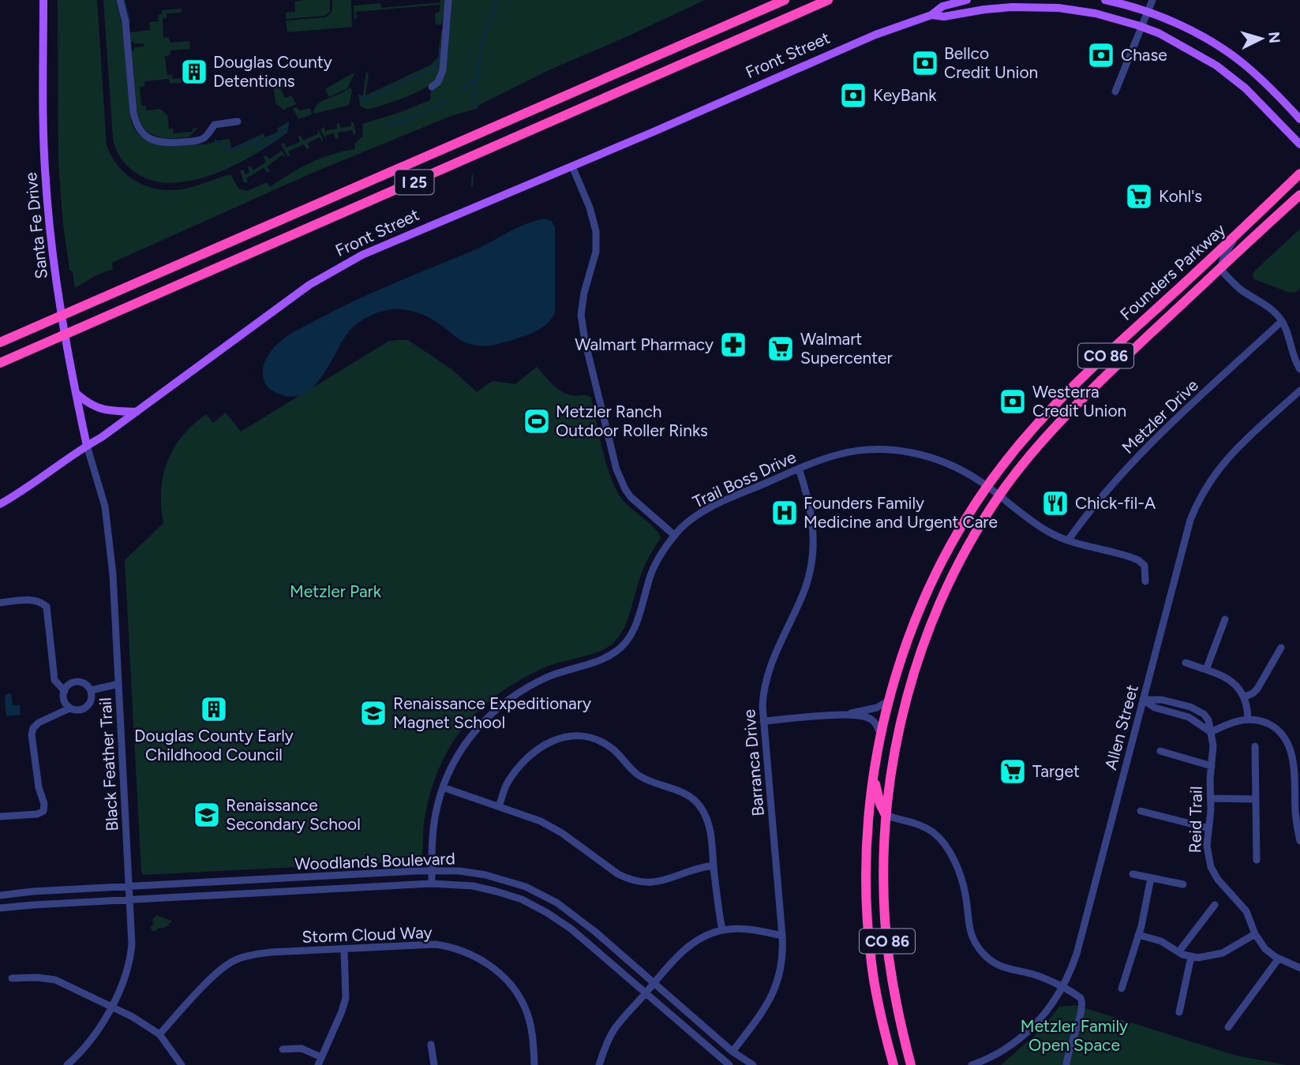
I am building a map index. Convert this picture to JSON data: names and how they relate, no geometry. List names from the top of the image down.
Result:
{
  "streets": {
    "highway": ["I 25", "Founders Parkway", "CO 86"],
    "main road": ["Front Street", "Santa Fe Drive"],
    "street": [
      "Metzler Drive",
      "Trail Boss Drive",
      "Allen Street",
      "Barranca Drive",
      "Black Feather Trail",
      "Reid Trail",
      "Woodlands Boulevard",
      "Storm Cloud Way"
    ]
  },
  "crossings": [
    ["Front Street", "Santa Fe Drive"],
    ["Front Street", "Black Feather Trail"],
    ["Santa Fe Drive", "Black Feather Trail"],
    ["Founders Parkway", "Trail Boss Drive"],
    ["Metzler Drive", "Trail Boss Drive"],
    ["Trail Boss Drive", "Barranca Drive"],
    ["Trail Boss Drive", "Woodlands Boulevard"],
    ["Barranca Drive", "Woodlands Boulevard"],
    ["Black Feather Trail", "Woodlands Boulevard"]
  ],
  "parks": ["Metzler Park", "Metzler Family Open Space"],
  "places": {
    "bank": [
      "Chase",
      "Bellco Credit Union",
      "KeyBank",
      "Westerra Credit Union"
    ],
    "building": ["Douglas County Detentions", "Douglas County Early Childhood Council"],
    "supermarket": ["Kohl's", "Walmart Supercenter", "Target"],
    "pharmacy": ["Walmart Pharmacy"],
    "sports": ["Metzler Ranch Outdoor Roller Rinks"],
    "restaurant": ["Chick-fil-A"],
    "hospital": ["Founders Family Medicine and Urgent Care"],
    "school or university": ["Renaissance Expeditionary Magnet School", "Renaissance Secondary School"]
  },
  "north": "right"
}
